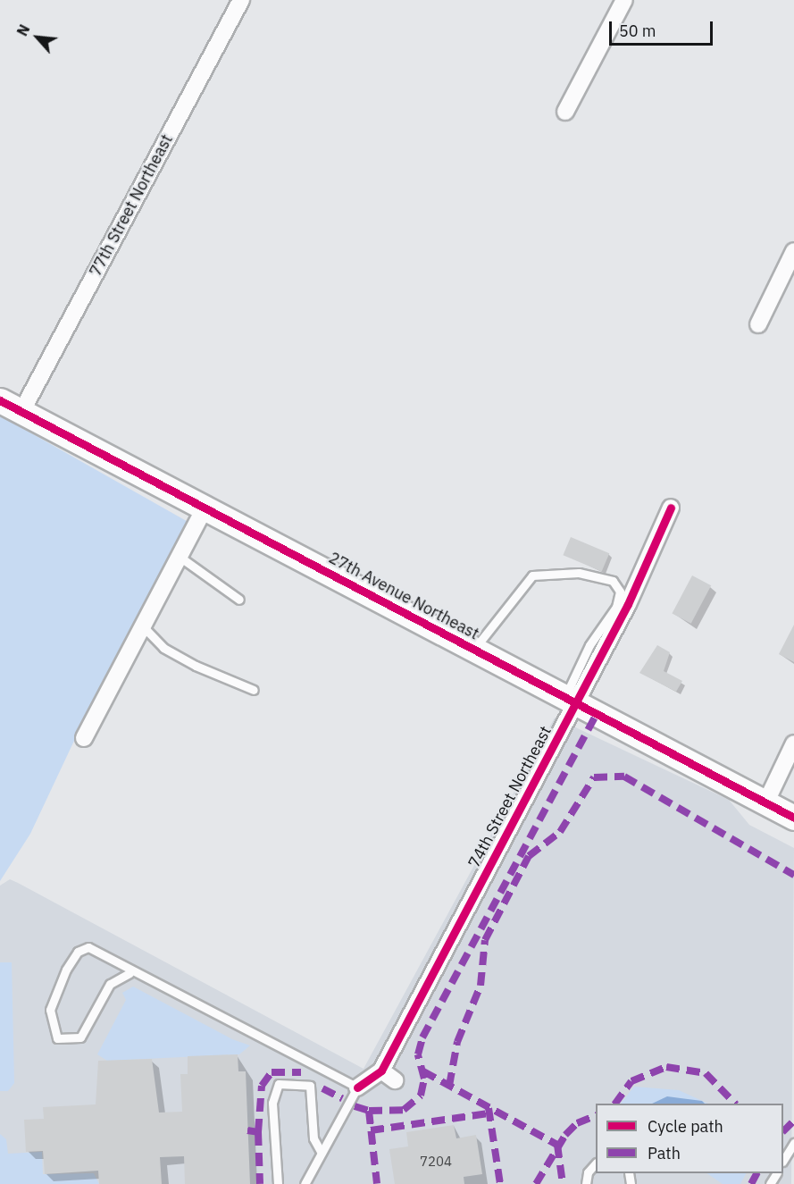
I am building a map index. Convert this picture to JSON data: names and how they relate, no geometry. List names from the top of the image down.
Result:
{
  "streets": {
    "street": ["77th Street Northeast", "27th Avenue Northeast", "74th Street Northeast"]
  },
  "crossings": [
    ["77th Street Northeast", "27th Avenue Northeast"],
    ["27th Avenue Northeast", "74th Street Northeast"]
  ],
  "house_numbers": ["7204"],
  "legend": ["Cycle path", "Path"],
  "scale_bar": "50 m",
  "north": "top left"
}
